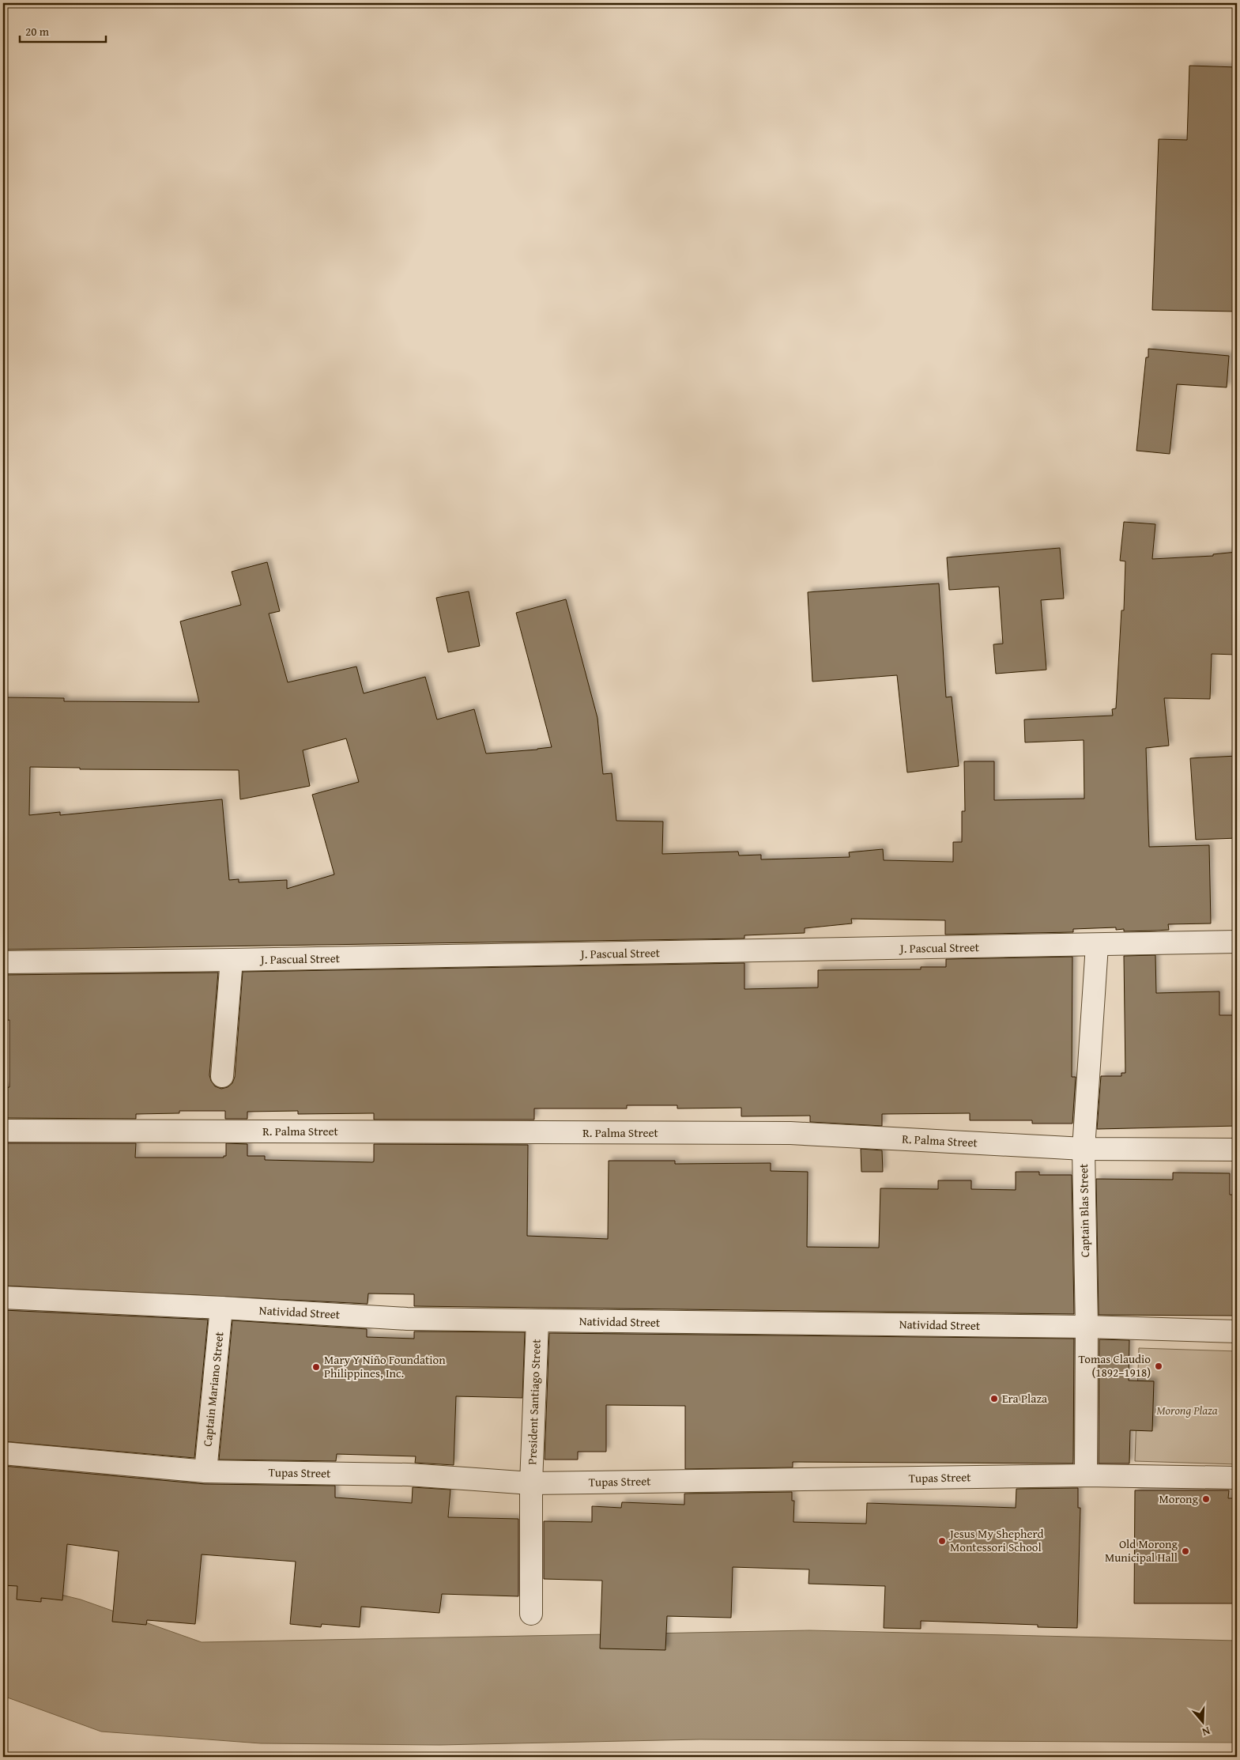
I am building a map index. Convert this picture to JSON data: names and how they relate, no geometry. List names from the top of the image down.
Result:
{
  "streets": {
    "street": [
      "J. Pascual Street",
      "R. Palma Street",
      "Captain Blas Street",
      "Natividad Street",
      "Captain Mariano Street",
      "President Santiago Street",
      "Tupas Street"
    ]
  },
  "crossings": [
    ["J. Pascual Street", "Captain Blas Street"],
    ["R. Palma Street", "Captain Blas Street"],
    ["Captain Blas Street", "Natividad Street"],
    ["Captain Blas Street", "Tupas Street"],
    ["Natividad Street", "Captain Mariano Street"],
    ["Natividad Street", "President Santiago Street"],
    ["Captain Mariano Street", "Tupas Street"],
    ["President Santiago Street", "Tupas Street"]
  ],
  "parks": ["Morong Plaza"],
  "places": [
    "Tomas Claudio (1892–1918)",
    "Mary Y Niño Foundation Philippines, Inc.",
    "Era Plaza",
    "Morong",
    "Jesus My Shepherd Montessori School",
    "Old Morong Municipal Hall"
  ],
  "scale_bar": "20 m",
  "north": "bottom"
}
